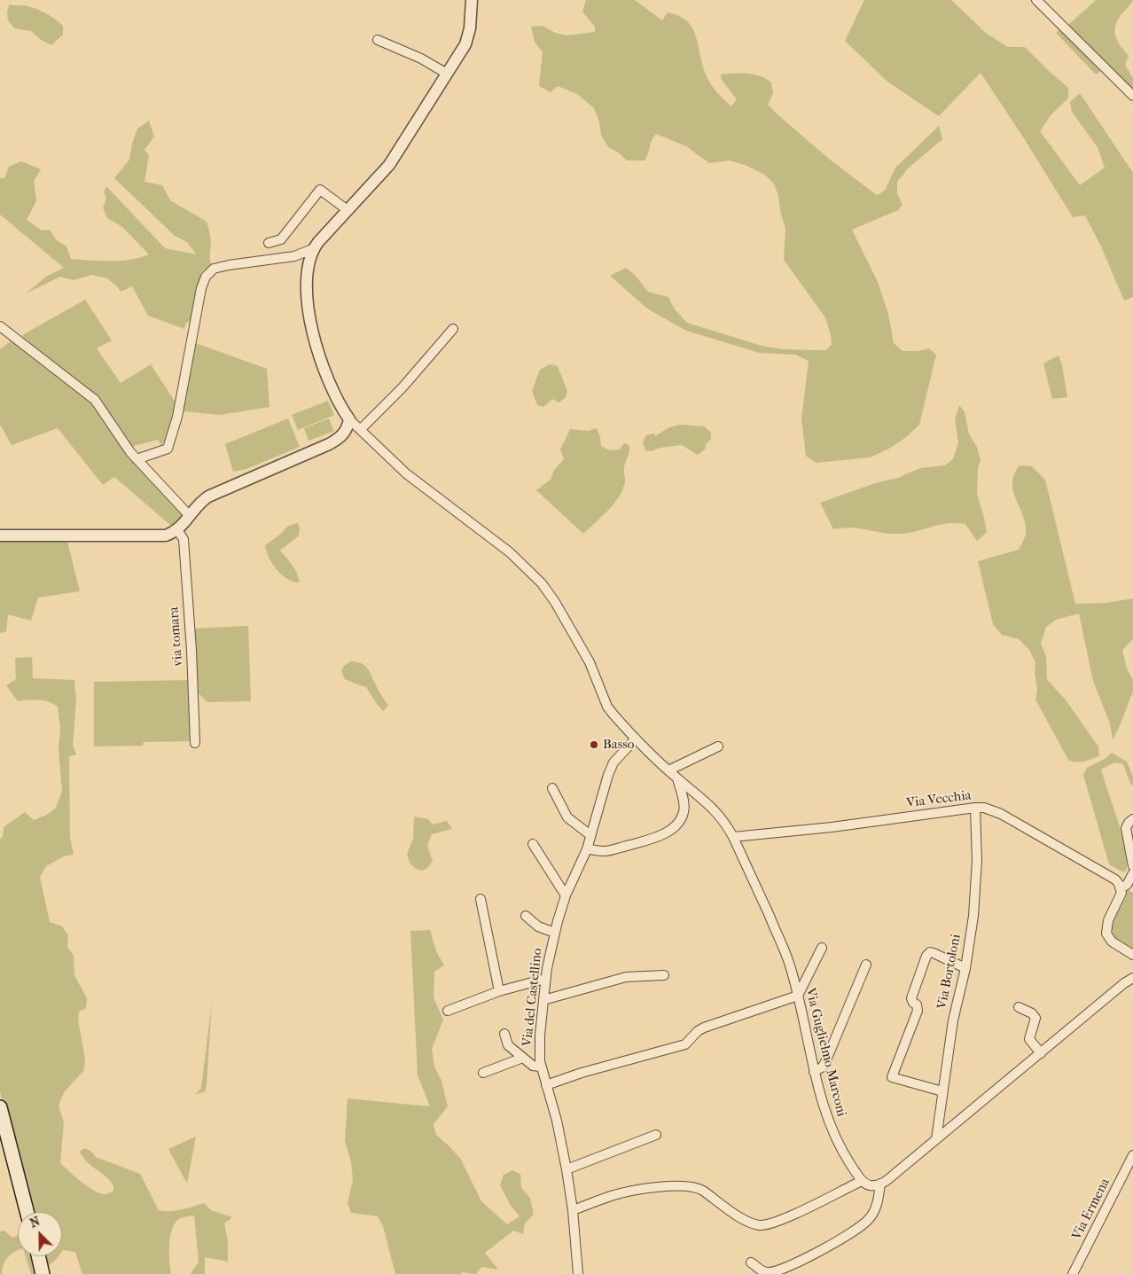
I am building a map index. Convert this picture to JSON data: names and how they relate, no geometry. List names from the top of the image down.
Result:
{
  "streets": {
    "street": [
      "via tomara",
      "Via Vecchia",
      "Via Bortoloni",
      "Via del Castellino",
      "Via Guglielmo Marconi",
      "Via Ermena"
    ]
  },
  "crossings": [
    ["Via Vecchia", "Via Bortoloni"],
    ["Via Vecchia", "Via Guglielmo Marconi"],
    ["Via del Castellino", "Via Guglielmo Marconi"]
  ],
  "places": ["Basso"],
  "north": "top left"
}
